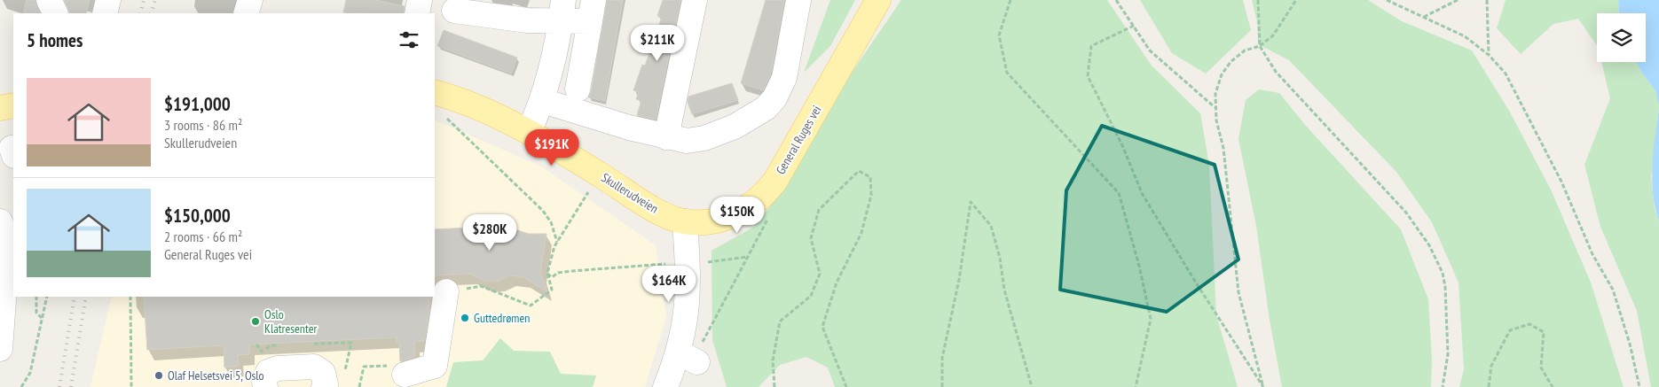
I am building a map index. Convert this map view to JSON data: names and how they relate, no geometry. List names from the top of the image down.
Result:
{
  "streets": {
    "main road": ["General Ruges vei", "Skullerudveien"]
  },
  "crossings": [
    ["General Ruges vei", "Skullerudveien"]
  ],
  "places": ["Guttedrømen", "Oslo Klatresenter", "Olaf Helsetsvei 5, Oslo"],
  "page": {
    "heading": "5 homes",
    "price": [
      "$211K",
      "$191K",
      "$150K",
      "$280K",
      "$164K"
    ],
    "list": [
      {
        "name": "$191,000",
        "note": "3 rooms · 86 m² · Skullerudveien"
      },
      {
        "name": "$150,000",
        "note": "2 rooms · 66 m² · General Ruges vei"
      }
    ]
  }
}
